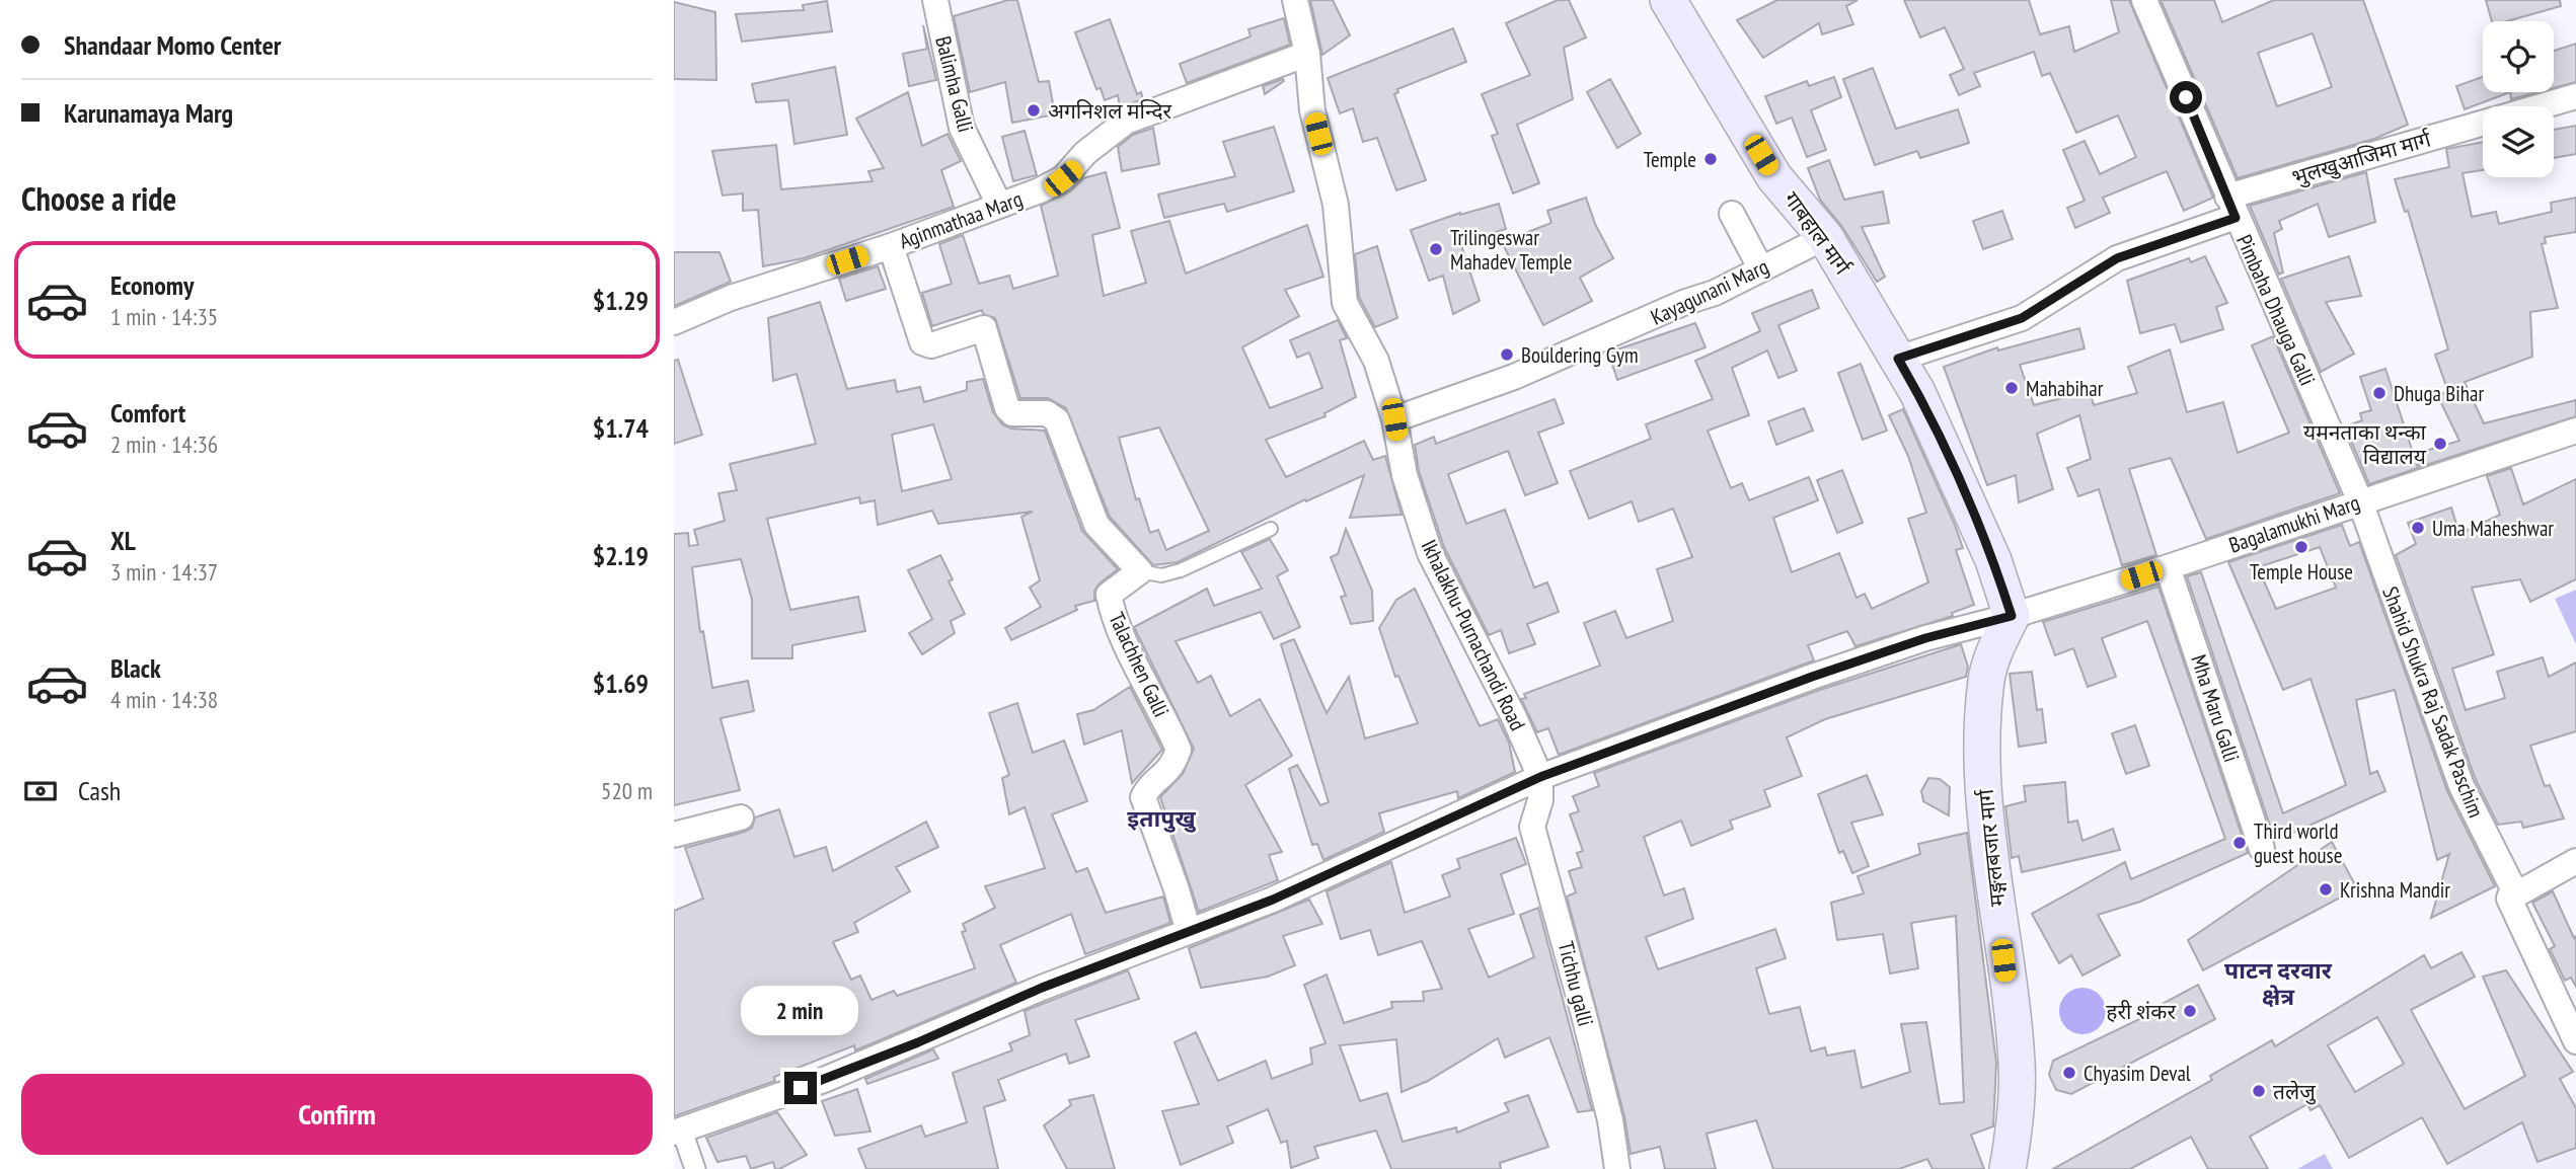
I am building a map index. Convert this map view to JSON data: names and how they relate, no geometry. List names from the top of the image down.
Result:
{
  "streets": {
    "main road": ["गाबहाल मार्ग", "मङ्गलबजार मार्ग"],
    "street": [
      "Balimha Galli",
      "भुलखुआजिमा मार्ग",
      "Aginmathaa Marg",
      "Kayagunani Marg",
      "Pimbaha Dhauga Galli",
      "Bagalamukhi Marg",
      "Ikhalakhu-Purnachandi Road",
      "Talachhen Galli",
      "Shahid Shukra Raj Sadak Paschim",
      "Mha Maru Galli",
      "Tichhu galli"
    ]
  },
  "crossings": [
    ["Balimha Galli", "Aginmathaa Marg"],
    ["भुलखुआजिमा मार्ग", "गाबहाल मार्ग"],
    ["भुलखुआजिमा मार्ग", "Pimbaha Dhauga Galli"],
    ["Aginmathaa Marg", "Ikhalakhu-Purnachandi Road"],
    ["गाबहाल मार्ग", "Kayagunani Marg"],
    ["गाबहाल मार्ग", "Bagalamukhi Marg"],
    ["गाबहाल मार्ग", "मङ्गलबजार मार्ग"],
    ["Kayagunani Marg", "Ikhalakhu-Purnachandi Road"],
    ["Pimbaha Dhauga Galli", "Bagalamukhi Marg"],
    ["Pimbaha Dhauga Galli", "Shahid Shukra Raj Sadak Paschim"],
    ["Bagalamukhi Marg", "Ikhalakhu-Purnachandi Road"],
    ["Bagalamukhi Marg", "Talachhen Galli"],
    ["Bagalamukhi Marg", "Shahid Shukra Raj Sadak Paschim"],
    ["Bagalamukhi Marg", "Mha Maru Galli"],
    ["Bagalamukhi Marg", "मङ्गलबजार मार्ग"],
    ["Bagalamukhi Marg", "Tichhu galli"],
    ["Ikhalakhu-Purnachandi Road", "Tichhu galli"]
  ],
  "districts": ["इतापुखु", "पाटन दरवार क्षेत्र"],
  "places": [
    "अगनिशल मन्दिर",
    "Temple",
    "Trilingeswar Mahadev Temple",
    "Bouldering Gym",
    "Mahabihar",
    "Dhuga Bihar",
    "यमनताका थन्का विद्यालय",
    "Uma Maheshwar",
    "Temple House",
    "Third world guest house",
    "Krishna Mandir",
    "हरी शंकर",
    "Chyasim Deval",
    "तलेजु"
  ],
  "page": {
    "banner": ["Shandaar Momo Center", "Karunamaya Marg"],
    "heading": "Choose a ride",
    "list": [
      {
        "name": "Economy",
        "note": "1 min · 14:35",
        "value": "$1.29"
      },
      {
        "name": "Comfort",
        "note": "2 min · 14:36",
        "value": "$1.74"
      },
      {
        "name": "XL",
        "note": "3 min · 14:37",
        "value": "$2.19"
      },
      {
        "name": "Black",
        "note": "4 min · 14:38",
        "value": "$1.69"
      }
    ],
    "pay": ["Cash", "520 m"],
    "bubble": "2 min",
    "buttons": "Confirm"
  }
}
